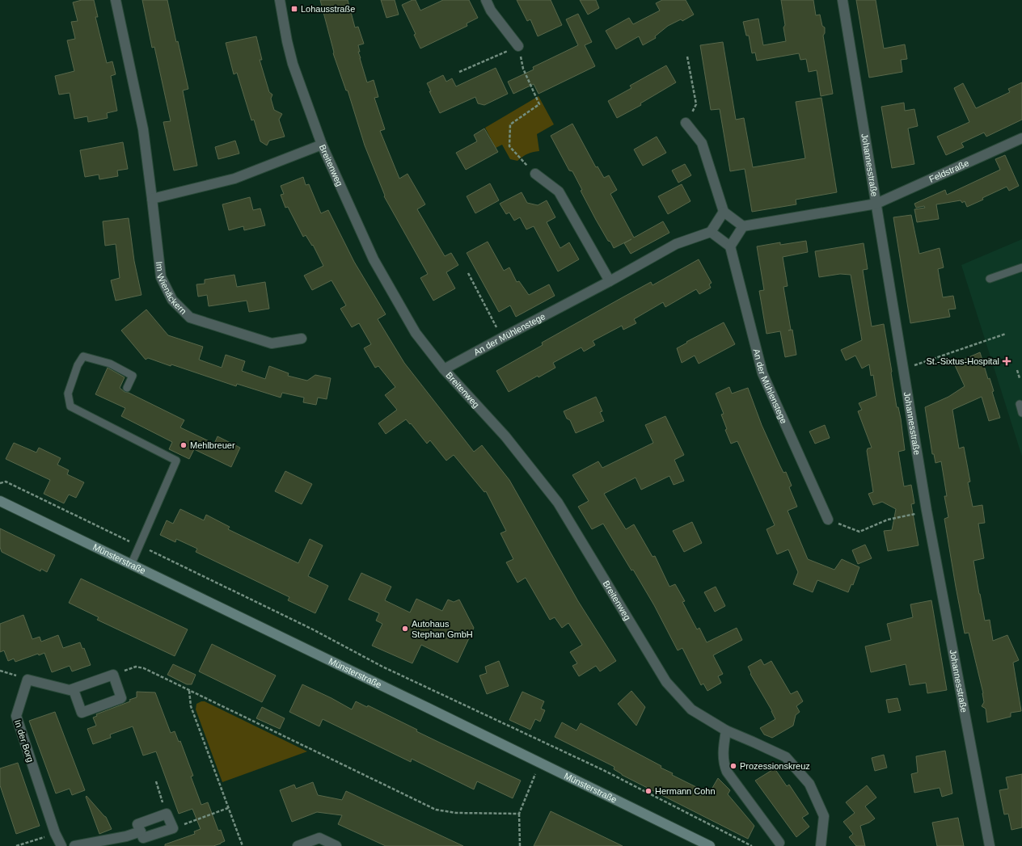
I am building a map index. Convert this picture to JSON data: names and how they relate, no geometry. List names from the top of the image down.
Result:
{
  "streets": {
    "main road": ["Münsterstraße"],
    "street": [
      "Breitenweg",
      "Johannesstraße",
      "Feldstraße",
      "Im Wienäckern",
      "An der Mühlenstege",
      "In der Borg"
    ]
  },
  "crossings": [
    ["Breitenweg", "An der Mühlenstege"],
    ["Johannesstraße", "Feldstraße"]
  ],
  "places": {
    "transit": ["Lohausstraße"],
    "health": ["St.-Sixtus-Hospital"],
    "other": [
      "Mehlbreuer",
      "Autohaus Stephan GmbH",
      "Prozessionskreuz",
      "Hermann Cohn"
    ]
  }
}
